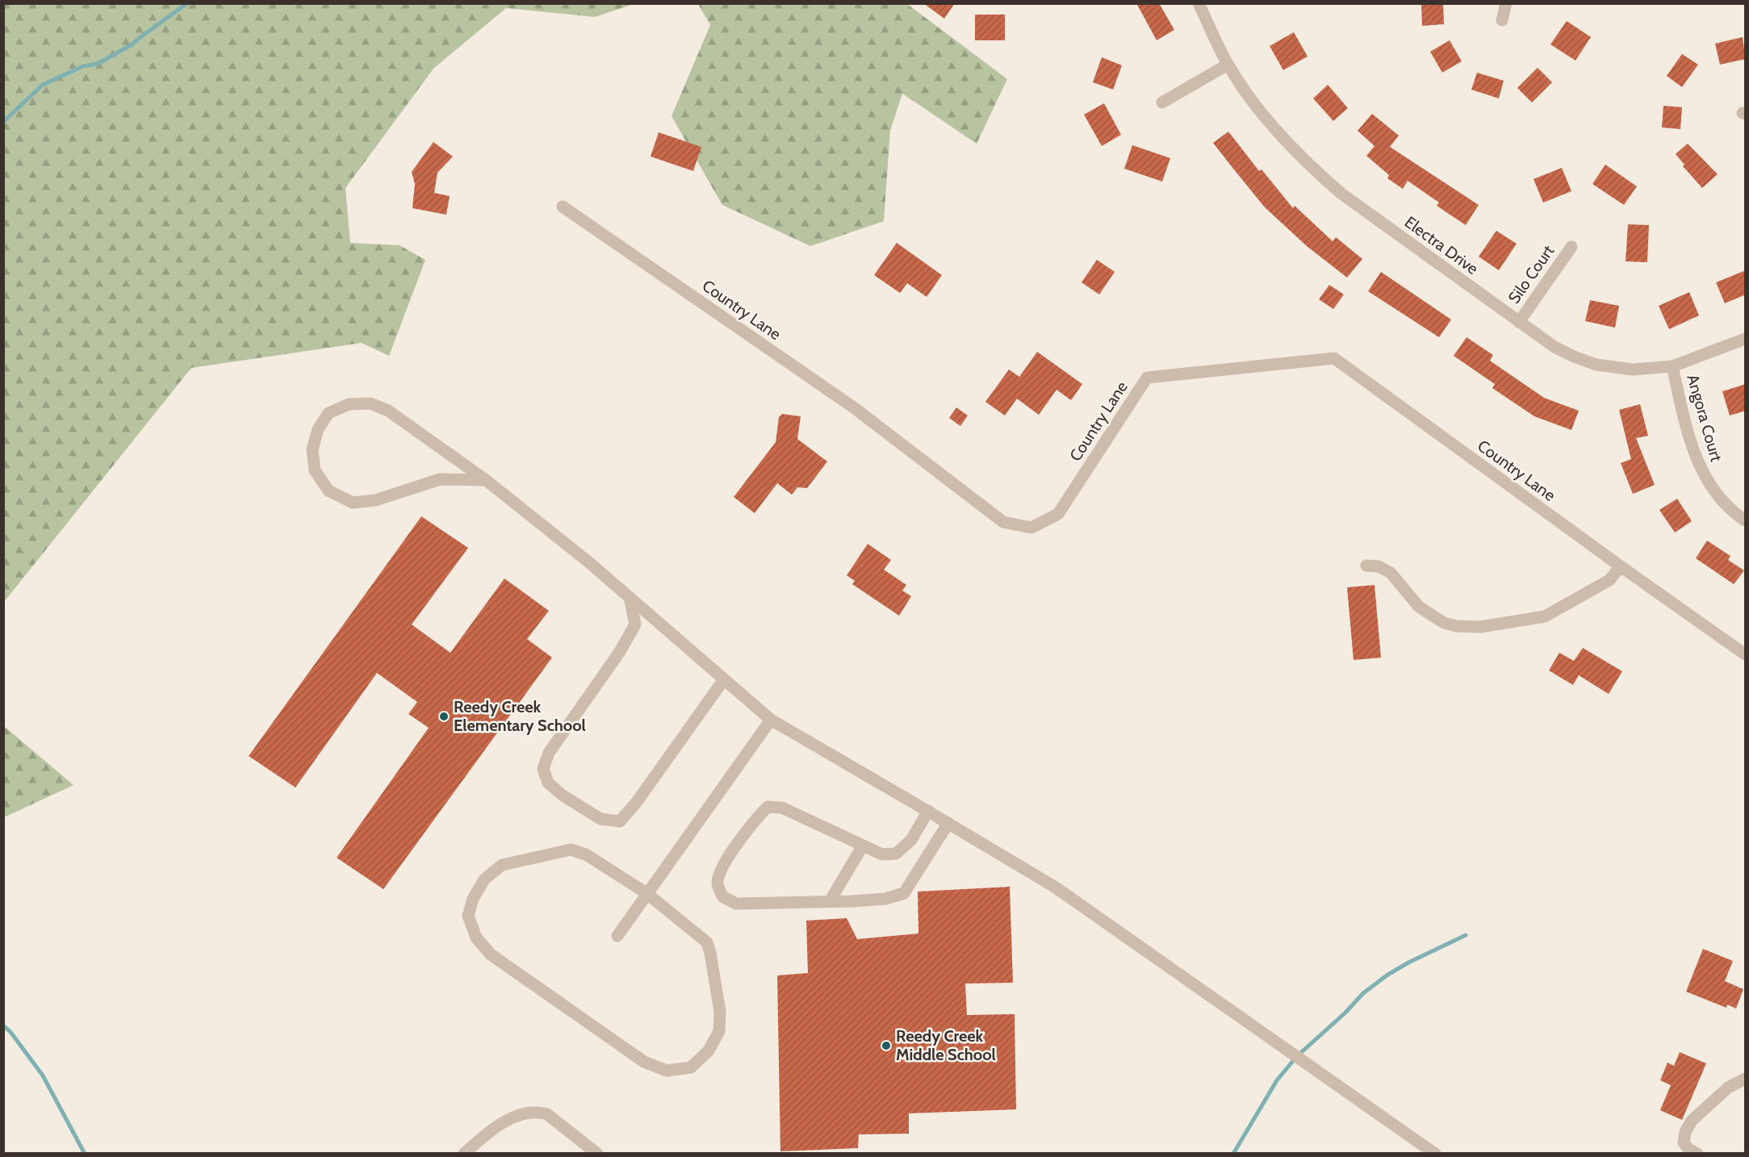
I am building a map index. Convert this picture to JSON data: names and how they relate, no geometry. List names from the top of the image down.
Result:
{
  "streets": {
    "street": [
      "Electra Drive",
      "Silo Court",
      "Country Lane",
      "Angora Court"
    ]
  },
  "crossings": [
    ["Electra Drive", "Silo Court"],
    ["Electra Drive", "Angora Court"]
  ],
  "places": ["Reedy Creek Elementary School", "Reedy Creek Middle School"]
}
